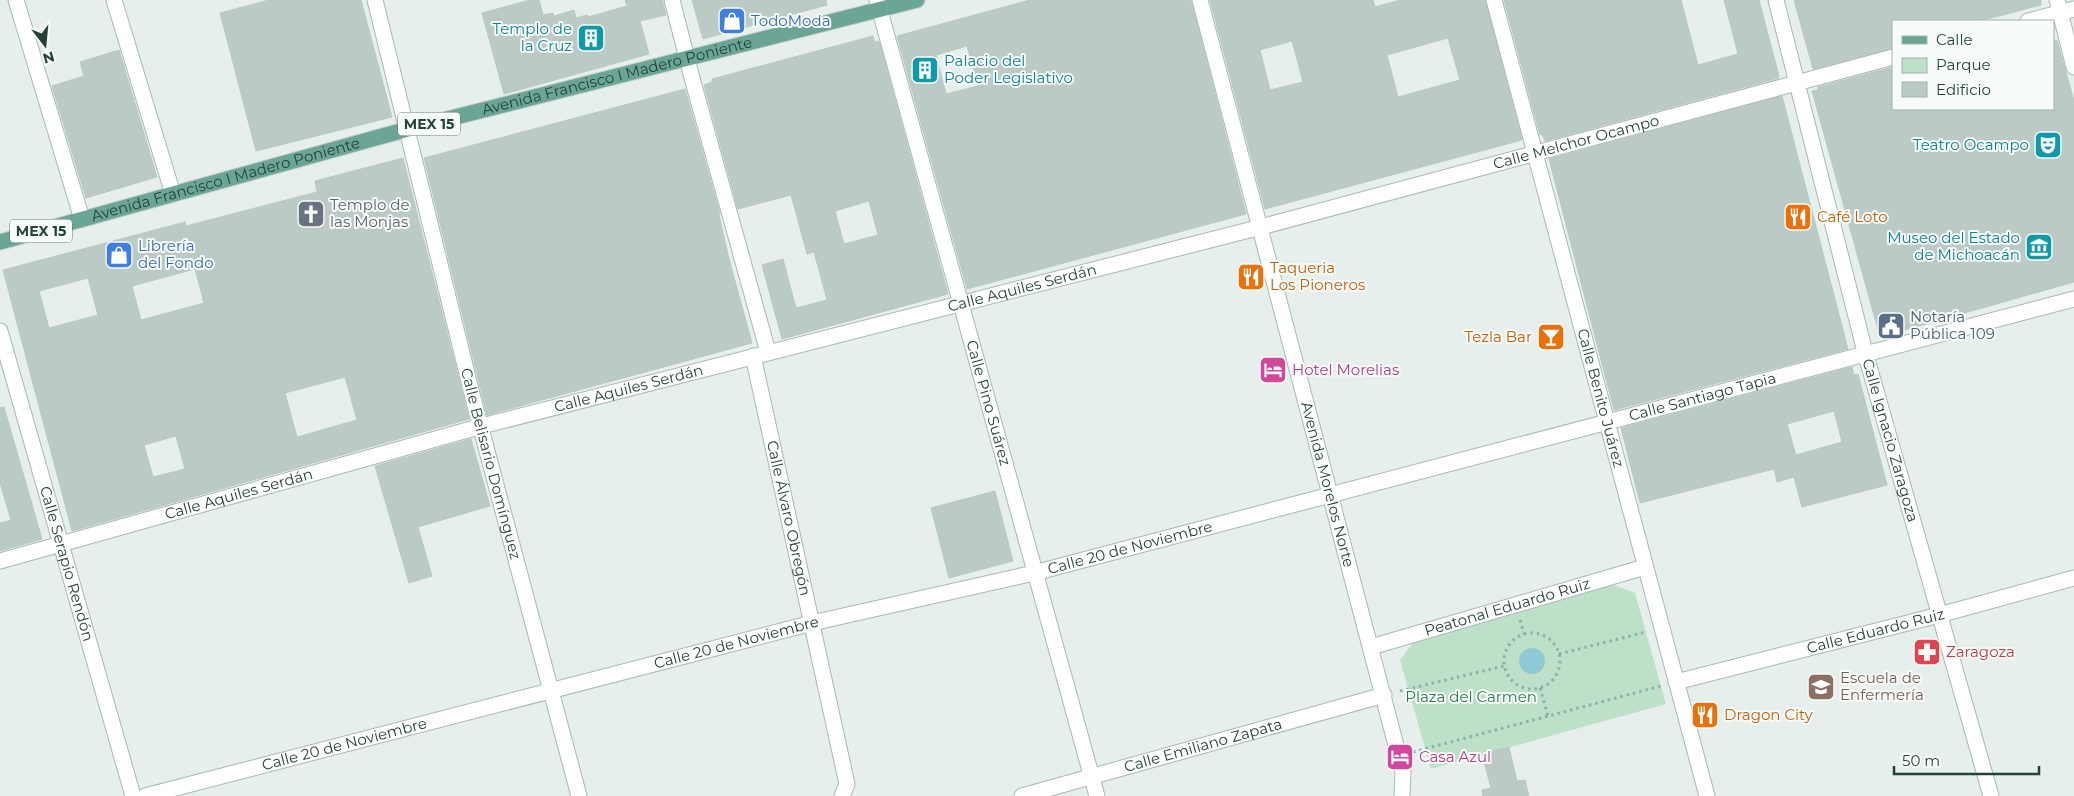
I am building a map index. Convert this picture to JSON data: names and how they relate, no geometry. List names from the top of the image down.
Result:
{
  "streets": {
    "main road": ["Avenida Francisco I Madero Poniente", "MEX 15"],
    "street": [
      "Calle Melchor Ocampo",
      "Calle Aquiles Serdán",
      "Calle Santiago Tapia",
      "Calle Benito Juárez",
      "Calle Pino Suárez",
      "Calle Ignacio Zaragoza",
      "Calle Belisario Domínguez",
      "Avenida Morelos Norte",
      "Calle Álvaro Obregón",
      "Calle 20 de Noviembre",
      "Calle Serapio Rendón",
      "Peatonal Eduardo Ruiz",
      "Calle Eduardo Ruiz",
      "Calle Emiliano Zapata"
    ]
  },
  "crossings": [
    ["Avenida Francisco I Madero Poniente", "Calle Pino Suárez"],
    ["Avenida Francisco I Madero Poniente", "Calle Belisario Domínguez"],
    ["Calle Melchor Ocampo", "Calle Aquiles Serdán"],
    ["Calle Melchor Ocampo", "Calle Benito Juárez"],
    ["Calle Melchor Ocampo", "Calle Ignacio Zaragoza"],
    ["Calle Melchor Ocampo", "Avenida Morelos Norte"],
    ["Calle Aquiles Serdán", "Calle Pino Suárez"],
    ["Calle Aquiles Serdán", "Calle Belisario Domínguez"],
    ["Calle Aquiles Serdán", "Avenida Morelos Norte"],
    ["Calle Aquiles Serdán", "Calle Álvaro Obregón"],
    ["Calle Aquiles Serdán", "Calle Serapio Rendón"],
    ["Calle Santiago Tapia", "Calle Benito Juárez"],
    ["Calle Santiago Tapia", "Calle Ignacio Zaragoza"],
    ["Calle Santiago Tapia", "Avenida Morelos Norte"],
    ["Calle Santiago Tapia", "Calle 20 de Noviembre"],
    ["Calle Benito Juárez", "Peatonal Eduardo Ruiz"],
    ["Calle Benito Juárez", "Calle Eduardo Ruiz"],
    ["Calle Pino Suárez", "Calle 20 de Noviembre"],
    ["Calle Pino Suárez", "Calle Emiliano Zapata"],
    ["Calle Ignacio Zaragoza", "Calle Eduardo Ruiz"],
    ["Calle Belisario Domínguez", "Calle 20 de Noviembre"],
    ["Avenida Morelos Norte", "Calle 20 de Noviembre"],
    ["Avenida Morelos Norte", "Peatonal Eduardo Ruiz"],
    ["Avenida Morelos Norte", "Calle Emiliano Zapata"],
    ["Calle Álvaro Obregón", "Calle 20 de Noviembre"]
  ],
  "parks": ["Plaza del Carmen"],
  "places": {
    "shop": ["TodoModa", "Librería del Fondo"],
    "building": ["Templo de la Cruz", "Palacio del Poder Legislativo"],
    "theatre": ["Teatro Ocampo"],
    "church": ["Templo de las Monjas"],
    "restaurant": ["Café Loto", "Taqueria Los Pioneros", "Dragon City"],
    "museum": ["Museo del Estado de Michoacán"],
    "public building": ["Notaría Pública 109"],
    "bar": ["Tezla Bar"],
    "hotel": ["Hotel Morelias", "Casa Azul"],
    "pharmacy": ["Zaragoza"],
    "school or university": ["Escuela de Enfermería"]
  },
  "legend": ["Calle", "Parque", "Edificio"],
  "scale_bar": "50 m",
  "north": "bottom"
}
